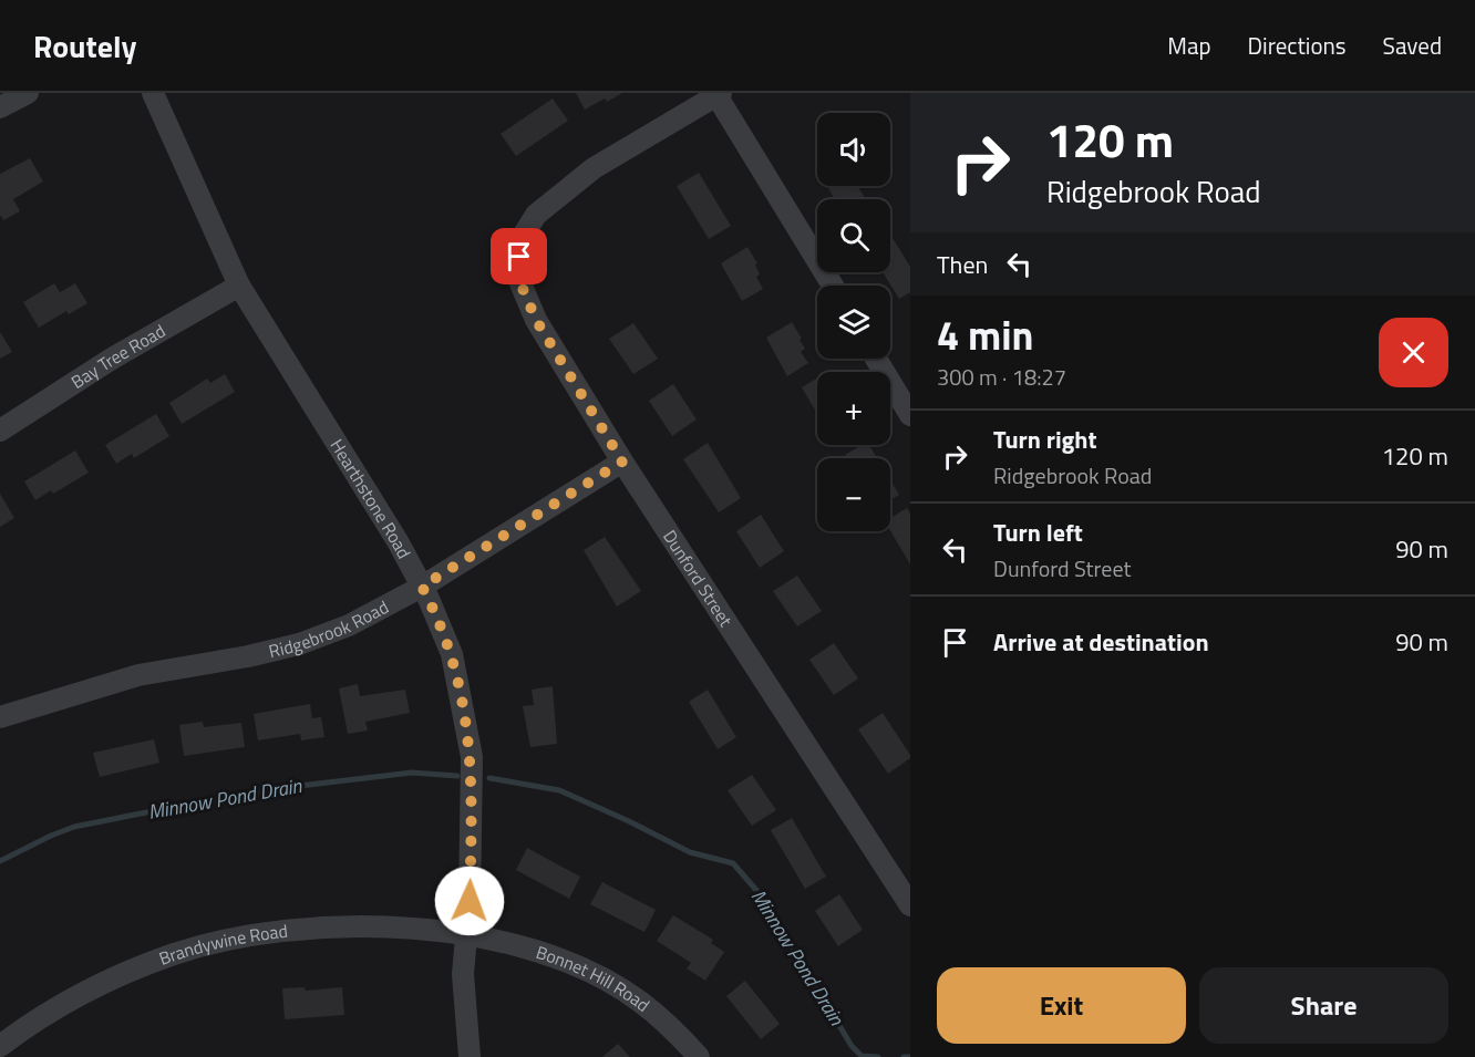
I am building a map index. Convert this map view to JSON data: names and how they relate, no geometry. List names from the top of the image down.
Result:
{
  "streets": {
    "street": [
      "Bay Tree Road",
      "Hearthstone Road",
      "Dunford Street",
      "Ridgebrook Road",
      "Brandywine Road",
      "Bonnet Hill Road"
    ]
  },
  "crossings": [
    ["Bay Tree Road", "Hearthstone Road"],
    ["Hearthstone Road", "Ridgebrook Road"],
    ["Hearthstone Road", "Brandywine Road"],
    ["Hearthstone Road", "Bonnet Hill Road"],
    ["Dunford Street", "Ridgebrook Road"],
    ["Brandywine Road", "Bonnet Hill Road"]
  ],
  "water": ["Minnow Pond Drain"],
  "page": {
    "header": "Routely",
    "nav": ["Map", "Directions", "Saved"],
    "turn": ["120 m", "Ridgebrook Road"],
    "map_buttons": ["+", "−"],
    "then": "Then",
    "heading": ["4 min", "300 m · 18:27"],
    "list": [
      {
        "name": "Turn right",
        "note": "Ridgebrook Road",
        "value": "120 m"
      },
      {
        "name": "Turn left",
        "note": "Dunford Street",
        "value": "90 m"
      },
      {
        "name": "Arrive at destination",
        "value": "90 m"
      }
    ],
    "buttons": ["Exit", "Share"]
  }
}
